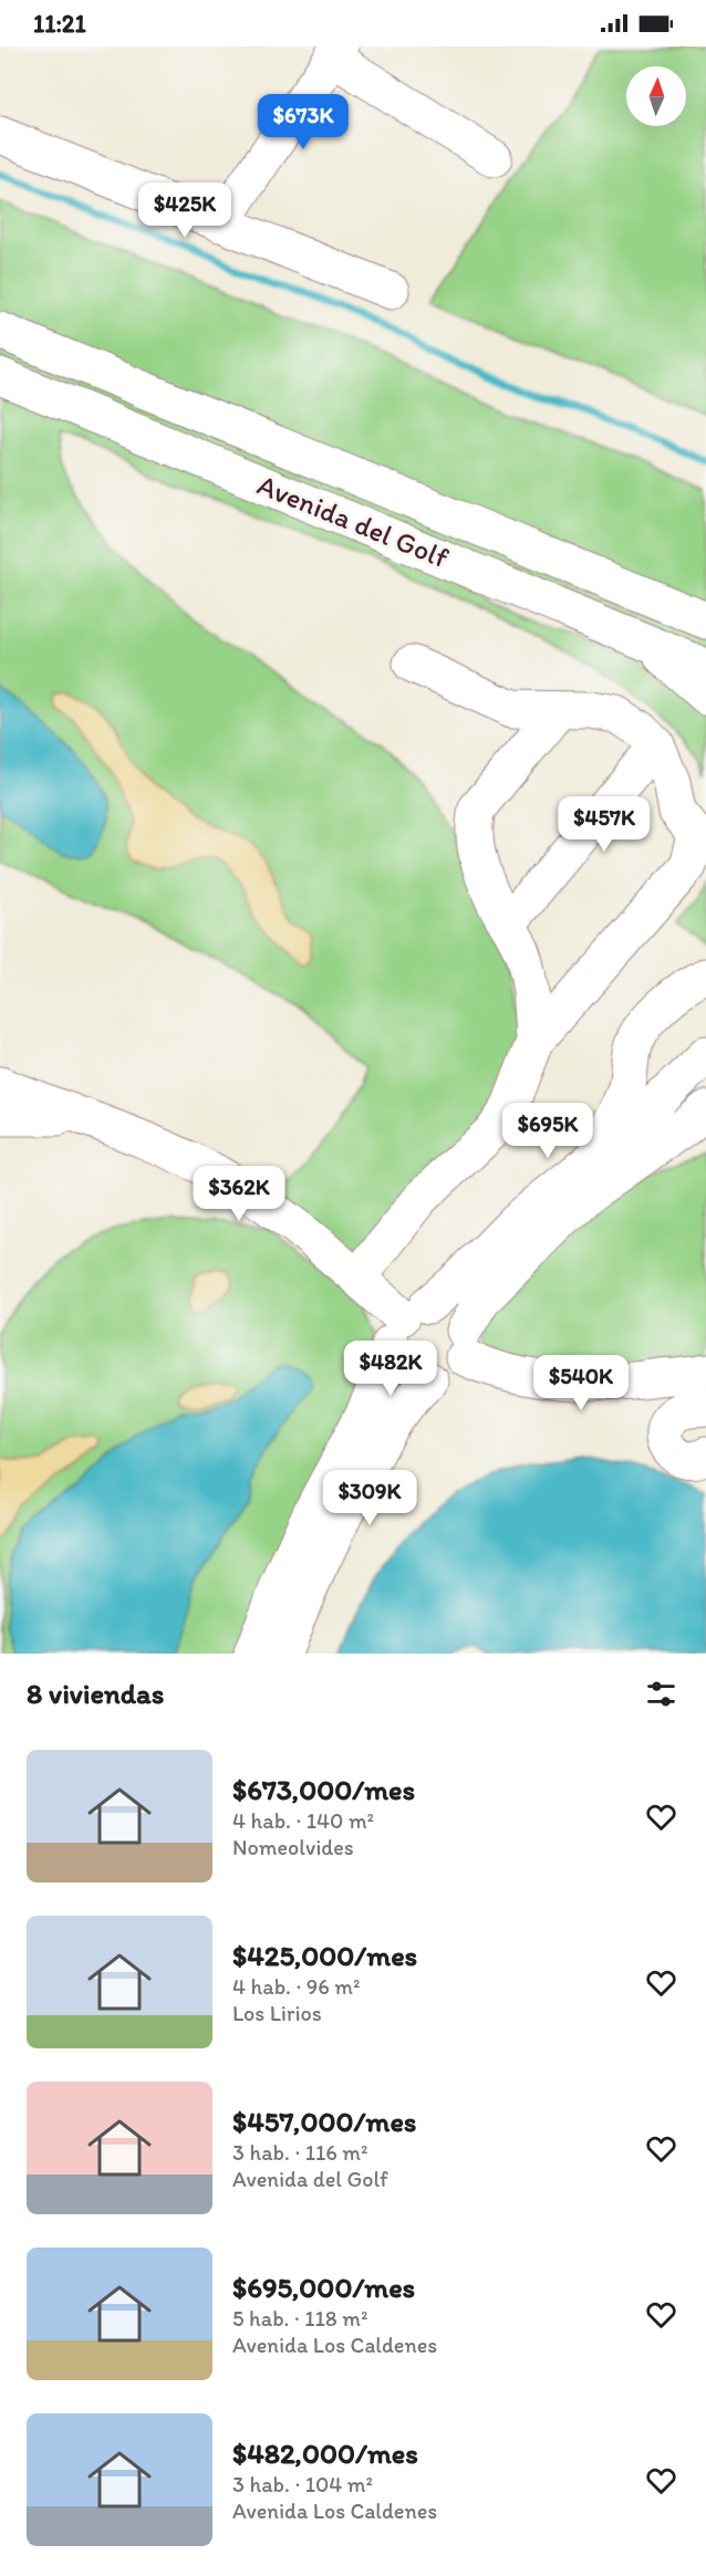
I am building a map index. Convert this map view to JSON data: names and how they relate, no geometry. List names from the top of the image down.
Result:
{
  "streets": {
    "street": ["Avenida del Golf"]
  },
  "north": "top",
  "page": {
    "status": "11:21",
    "price": [
      "$673K",
      "$425K",
      "$457K",
      "$695K",
      "$362K",
      "$482K",
      "$540K",
      "$309K"
    ],
    "heading": "8 viviendas",
    "list": [
      {
        "name": "$673,000/mes",
        "note": "4 hab. · 140 m² · Nomeolvides"
      },
      {
        "name": "$425,000/mes",
        "note": "4 hab. · 96 m² · Los Lirios"
      },
      {
        "name": "$457,000/mes",
        "note": "3 hab. · 116 m² · Avenida del Golf"
      },
      {
        "name": "$695,000/mes",
        "note": "5 hab. · 118 m² · Avenida Los Caldenes"
      },
      {
        "name": "$482,000/mes",
        "note": "3 hab. · 104 m² · Avenida Los Caldenes"
      }
    ]
  }
}
